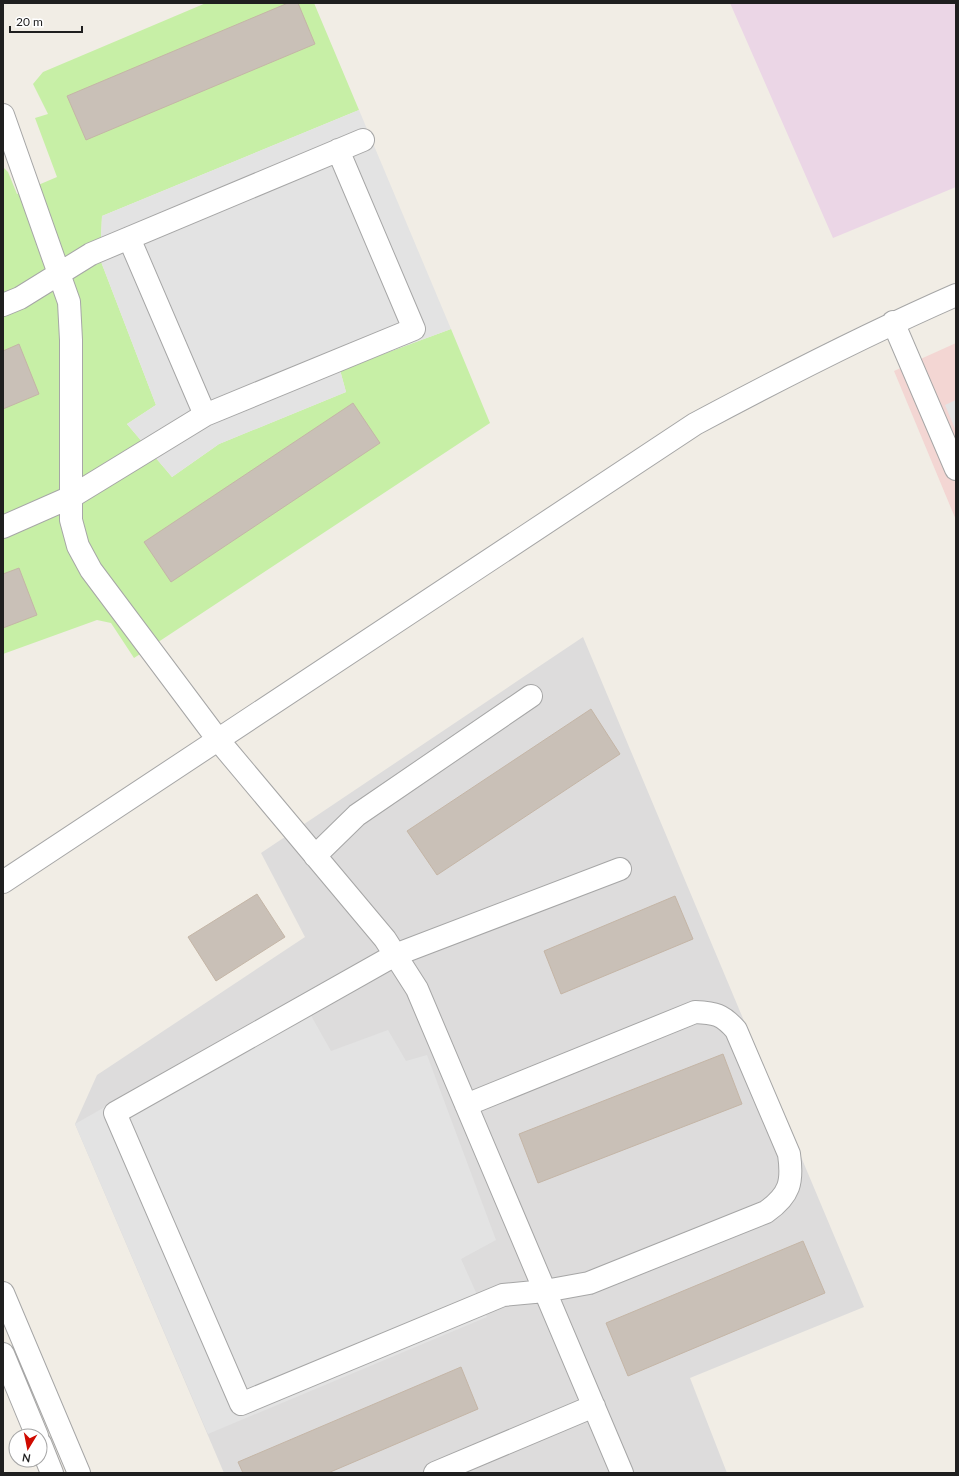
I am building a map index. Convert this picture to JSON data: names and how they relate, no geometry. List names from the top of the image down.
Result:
{
  "scale_bar": "20 m",
  "north": "bottom"
}
